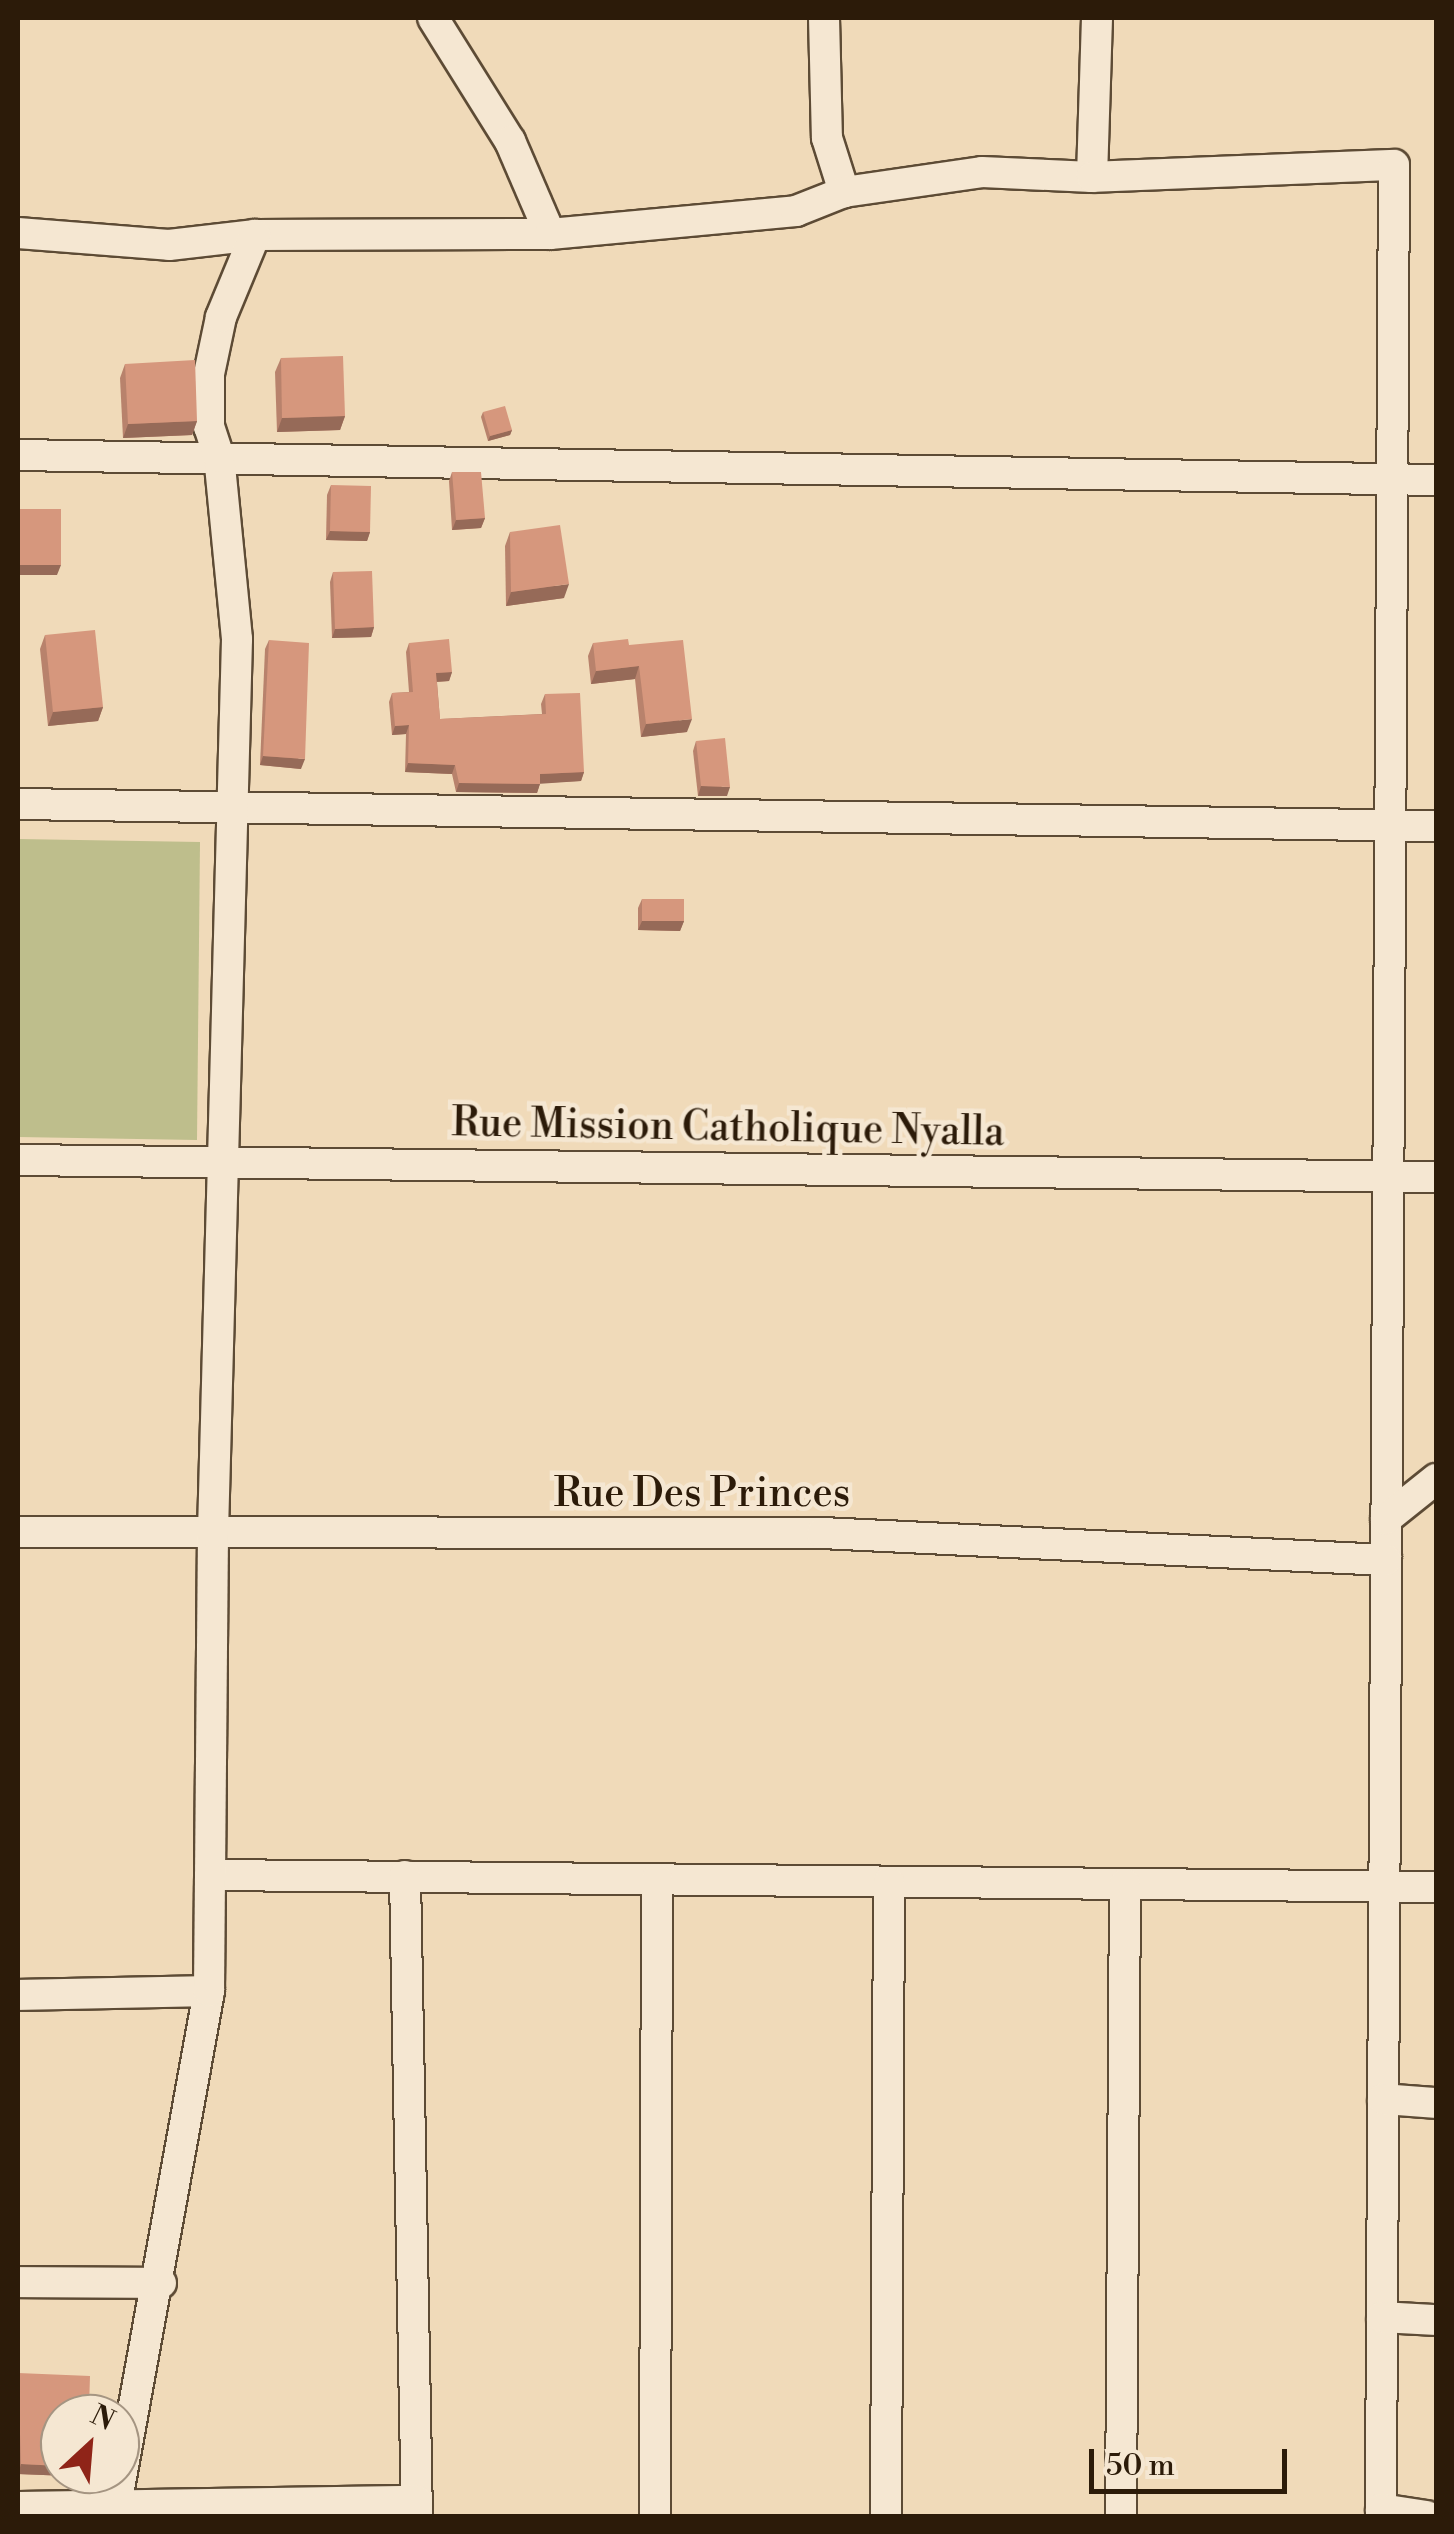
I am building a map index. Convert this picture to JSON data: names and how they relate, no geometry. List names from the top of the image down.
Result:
{
  "streets": {
    "street": ["Rue Mission Catholique Nyalla", "Rue Des Princes"]
  },
  "scale_bar": "50 m",
  "north": "top right"
}
